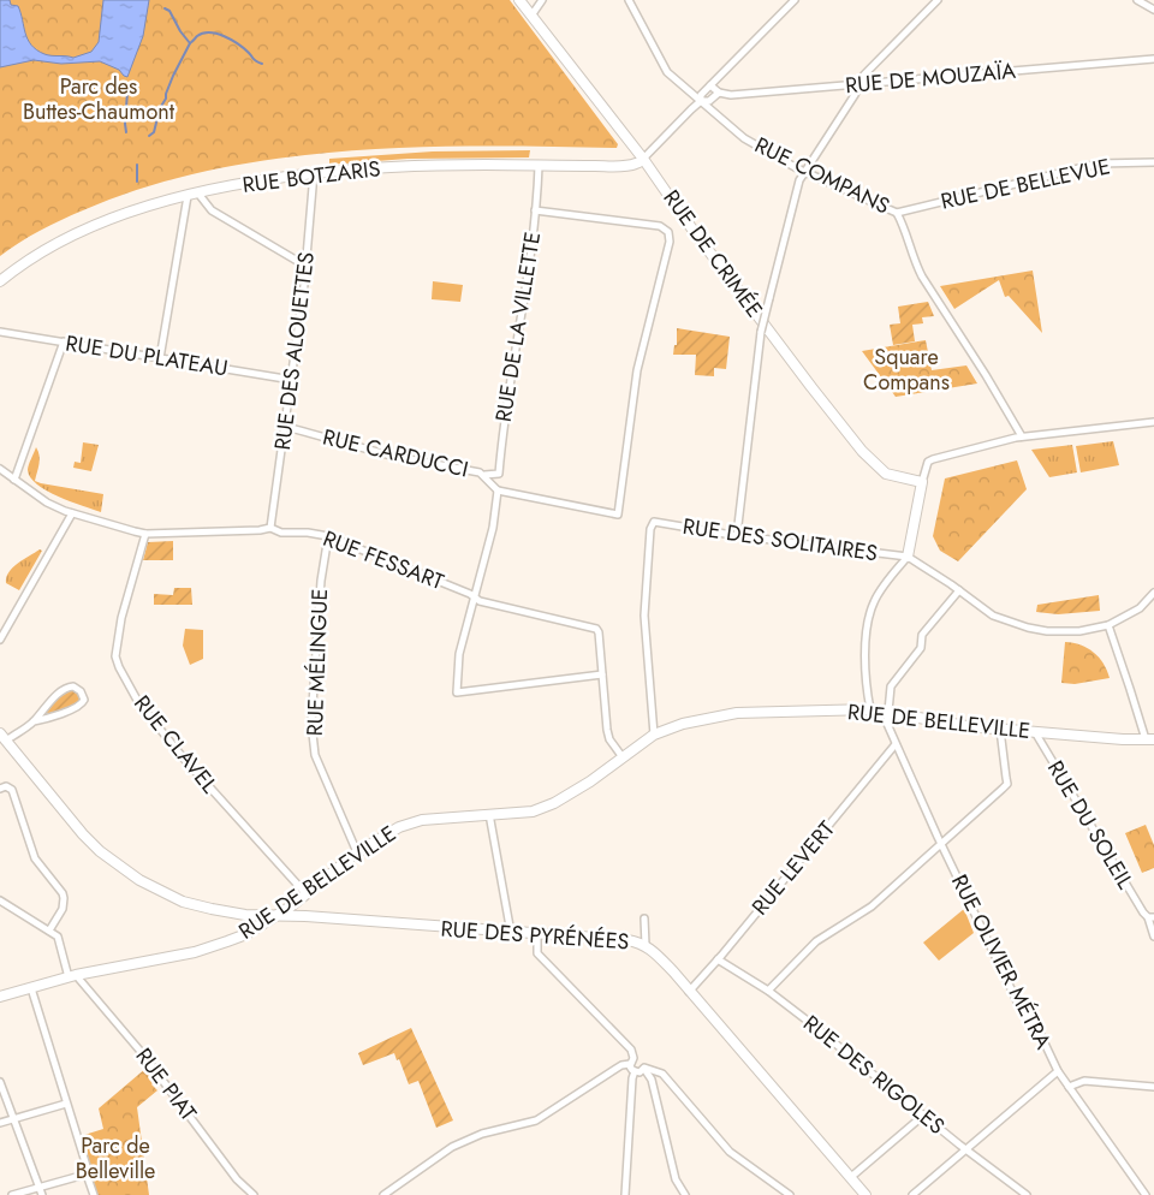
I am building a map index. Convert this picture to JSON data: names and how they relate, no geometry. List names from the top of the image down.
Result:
{
  "streets": {
    "main road": [
      "RUE BOTZARIS",
      "RUE DE CRIMÉE",
      "RUE DE BELLEVILLE",
      "RUE DES PYRÉNÉES"
    ],
    "street": [
      "RUE DE MOUZAÏA",
      "RUE COMPANS",
      "RUE DE BELLEVUE",
      "RUE DE LA VILLETTE",
      "RUE DES ALOUETTES",
      "RUE DU PLATEAU",
      "RUE CARDUCCI",
      "RUE DES SOLITAIRES",
      "RUE FESSART",
      "RUE MÉLINGUE",
      "RUE CLAVEL",
      "RUE DU SOLEIL",
      "RUE LEVERT",
      "RUE OLIVIER MÉTRA",
      "RUE DES RIGOLES",
      "RUE PIAT"
    ]
  },
  "crossings": [
    ["RUE COMPANS", "RUE DE BELLEVUE"],
    ["RUE BOTZARIS", "RUE DE CRIMÉE"],
    ["RUE BOTZARIS", "RUE DE LA VILLETTE"],
    ["RUE BOTZARIS", "RUE DES ALOUETTES"],
    ["RUE DE LA VILLETTE", "RUE CARDUCCI"],
    ["RUE DES ALOUETTES", "RUE DU PLATEAU"],
    ["RUE DES ALOUETTES", "RUE CARDUCCI"],
    ["RUE DES ALOUETTES", "RUE FESSART"],
    ["RUE DES SOLITAIRES", "RUE DE BELLEVILLE"],
    ["RUE FESSART", "RUE MÉLINGUE"],
    ["RUE FESSART", "RUE CLAVEL"],
    ["RUE MÉLINGUE", "RUE DE BELLEVILLE"],
    ["RUE DE BELLEVILLE", "RUE CLAVEL"],
    ["RUE DE BELLEVILLE", "RUE DU SOLEIL"],
    ["RUE DE BELLEVILLE", "RUE DES PYRÉNÉES"],
    ["RUE DE BELLEVILLE", "RUE OLIVIER MÉTRA"],
    ["RUE DE BELLEVILLE", "RUE PIAT"],
    ["RUE LEVERT", "RUE DES PYRÉNÉES"],
    ["RUE LEVERT", "RUE OLIVIER MÉTRA"],
    ["RUE LEVERT", "RUE DES RIGOLES"]
  ],
  "parks": ["Parc des Buttes-Chaumont", "Square Compans", "Parc de Belleville"]
}
